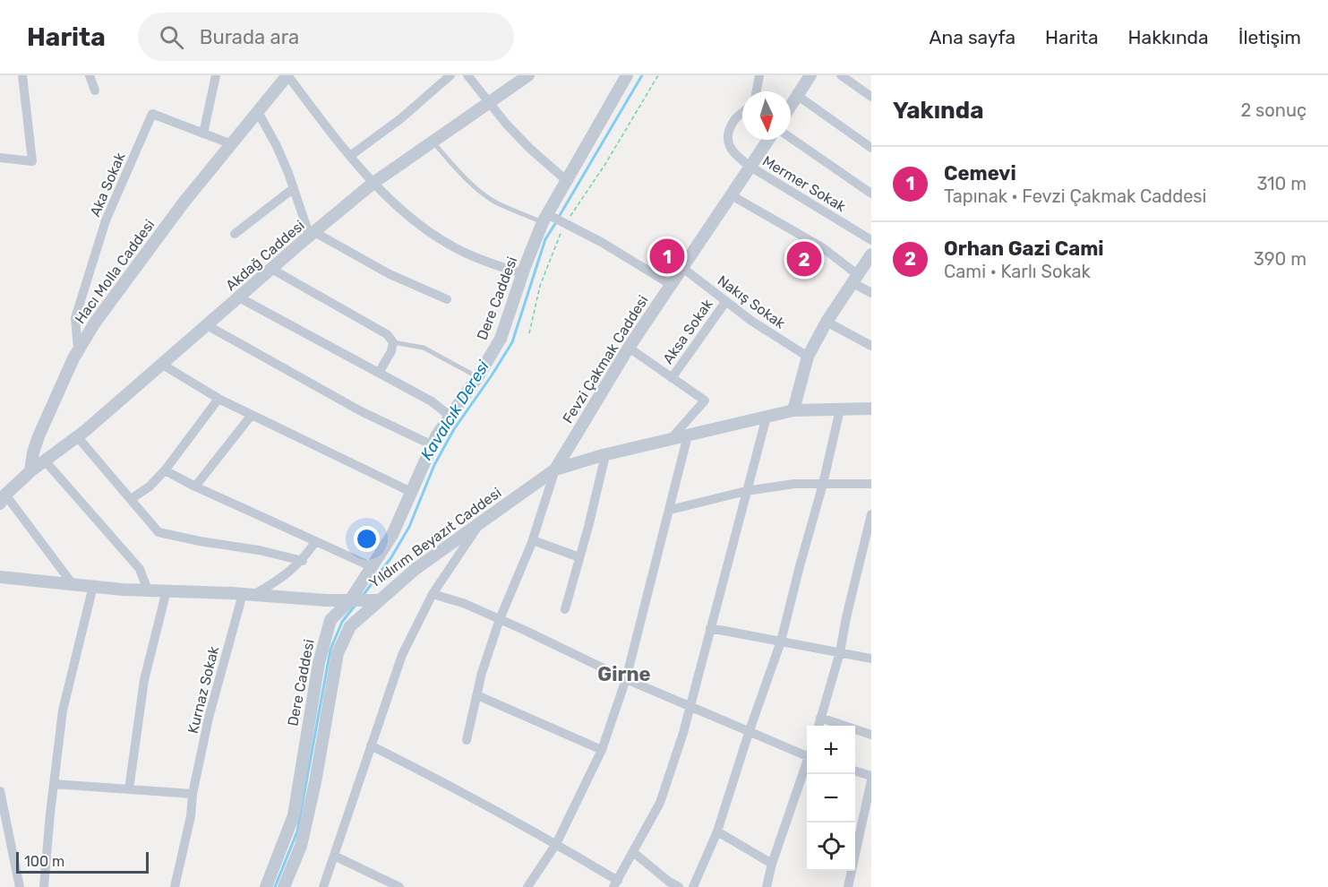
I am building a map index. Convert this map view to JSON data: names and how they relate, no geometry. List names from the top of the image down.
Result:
{
  "streets": {
    "street": [
      "Mermer Sokak",
      "Aka Sokak",
      "Akdağ Caddesi",
      "Hacı Molla Caddesi",
      "Dere Caddesi",
      "Nakış Sokak",
      "Aksa Sokak",
      "Fevzi Çakmak Caddesi",
      "Yıldırım Beyazıt Caddesi",
      "Kurnaz Sokak"
    ]
  },
  "crossings": [
    ["Mermer Sokak", "Fevzi Çakmak Caddesi"],
    ["Aka Sokak", "Hacı Molla Caddesi"],
    ["Akdağ Caddesi", "Hacı Molla Caddesi"],
    ["Dere Caddesi", "Yıldırım Beyazıt Caddesi"],
    ["Nakış Sokak", "Aksa Sokak"],
    ["Nakış Sokak", "Fevzi Çakmak Caddesi"],
    ["Fevzi Çakmak Caddesi", "Yıldırım Beyazıt Caddesi"],
    ["Yıldırım Beyazıt Caddesi", "Kurnaz Sokak"]
  ],
  "districts": ["Girne"],
  "water": ["Kavalcık Deresi"],
  "scale_bar": "100 m",
  "north": "bottom",
  "page": {
    "header": "Harita",
    "search": "Burada ara",
    "nav": [
      "Ana sayfa",
      "Harita",
      "Hakkında",
      "İletişim"
    ],
    "heading": ["Yakında", "2 sonuç"],
    "list": [
      {
        "mark": "1",
        "name": "Cemevi",
        "note": "Tapınak · Fevzi Çakmak Caddesi",
        "value": "310 m"
      },
      {
        "mark": "2",
        "name": "Orhan Gazi Cami",
        "note": "Cami · Karlı Sokak",
        "value": "390 m"
      }
    ],
    "pins": ["1", "2"],
    "map_buttons": ["+", "−"],
    "scale": "100 m"
  }
}
